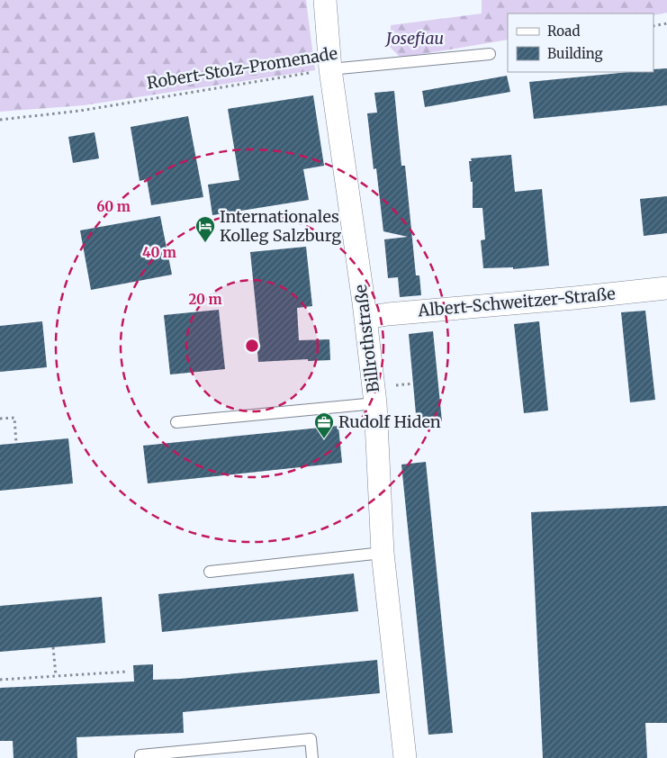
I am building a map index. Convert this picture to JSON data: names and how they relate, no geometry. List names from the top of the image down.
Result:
{
  "streets": {
    "street": ["Albert-Schweitzer-Straße", "Billrothstraße"],
    "lane": ["Robert-Stolz-Promenade"]
  },
  "crossings": [
    ["Robert-Stolz-Promenade", "Billrothstraße"],
    ["Albert-Schweitzer-Straße", "Billrothstraße"]
  ],
  "parks": ["Josefiau"],
  "places": {
    "hotel": ["Internationales Kolleg Salzburg"],
    "office": ["Rudolf Hiden"]
  },
  "legend": ["Road", "Building"],
  "rings": ["60 m", "40 m", "20 m"]
}
